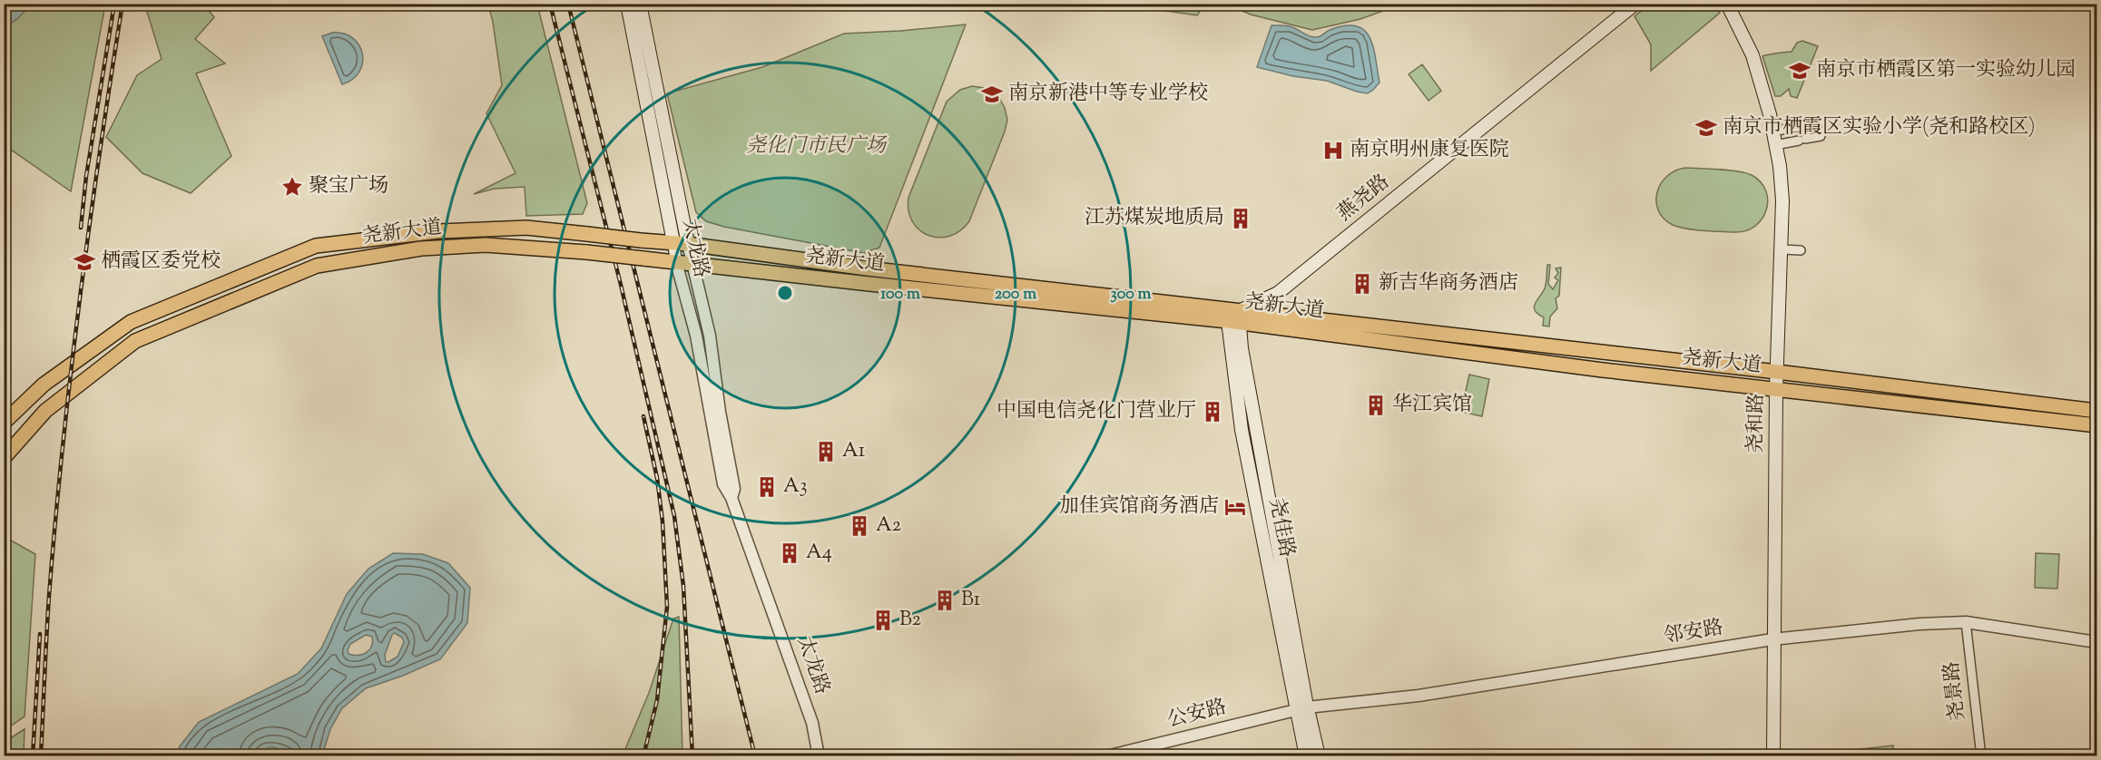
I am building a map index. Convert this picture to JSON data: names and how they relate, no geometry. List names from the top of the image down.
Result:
{
  "streets": {
    "main road": [
      "燕尧路",
      "尧新大道",
      "太龙路",
      "尧和路",
      "尧佳路"
    ],
    "street": ["邻安路", "尧景路", "公安路"]
  },
  "crossings": [
    ["燕尧路", "尧新大道"],
    ["燕尧路", "尧佳路"],
    ["尧新大道", "太龙路"],
    ["尧新大道", "尧和路"],
    ["尧新大道", "尧佳路"],
    ["尧和路", "邻安路"],
    ["尧佳路", "邻安路"],
    ["尧佳路", "公安路"],
    ["邻安路", "尧景路"],
    ["邻安路", "公安路"]
  ],
  "parks": ["尧化门市民广场"],
  "places": {
    "school or university": [
      "南京市栖霞区第一实验幼儿园",
      "南京新港中等专业学校",
      "南京市栖霞区实验小学(尧和路校区)",
      "栖霞区委党校"
    ],
    "hospital": ["南京明州康复医院"],
    "place": ["聚宝广场"],
    "building": [
      "江苏煤炭地质局",
      "新吉华商务酒店",
      "华江宾馆",
      "中国电信尧化门营业厅",
      "A1",
      "A3",
      "A2",
      "A4",
      "B1",
      "B2"
    ],
    "hotel": ["加佳宾馆商务酒店"]
  },
  "rings": ["100 m", "200 m", "300 m"]
}
